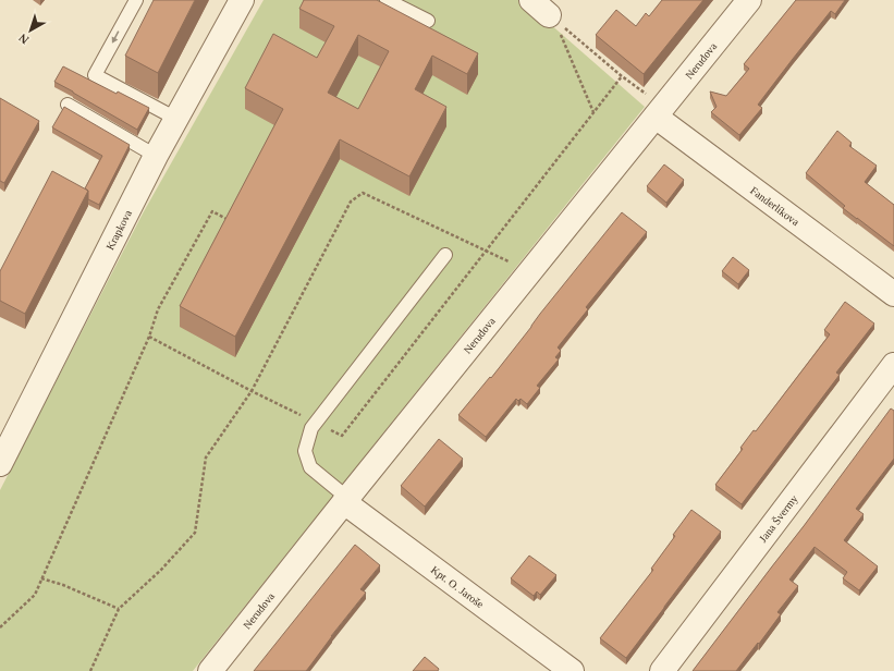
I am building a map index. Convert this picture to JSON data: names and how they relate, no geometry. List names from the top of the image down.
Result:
{
  "streets": {
    "street": [
      "Nerudova",
      "Fanderlíkova",
      "Krapkova",
      "Jana Švermy",
      "Kpt. O. Jaroše"
    ]
  },
  "crossings": [
    ["Nerudova", "Fanderlíkova"],
    ["Nerudova", "Kpt. O. Jaroše"]
  ],
  "north": "bottom left"
}
